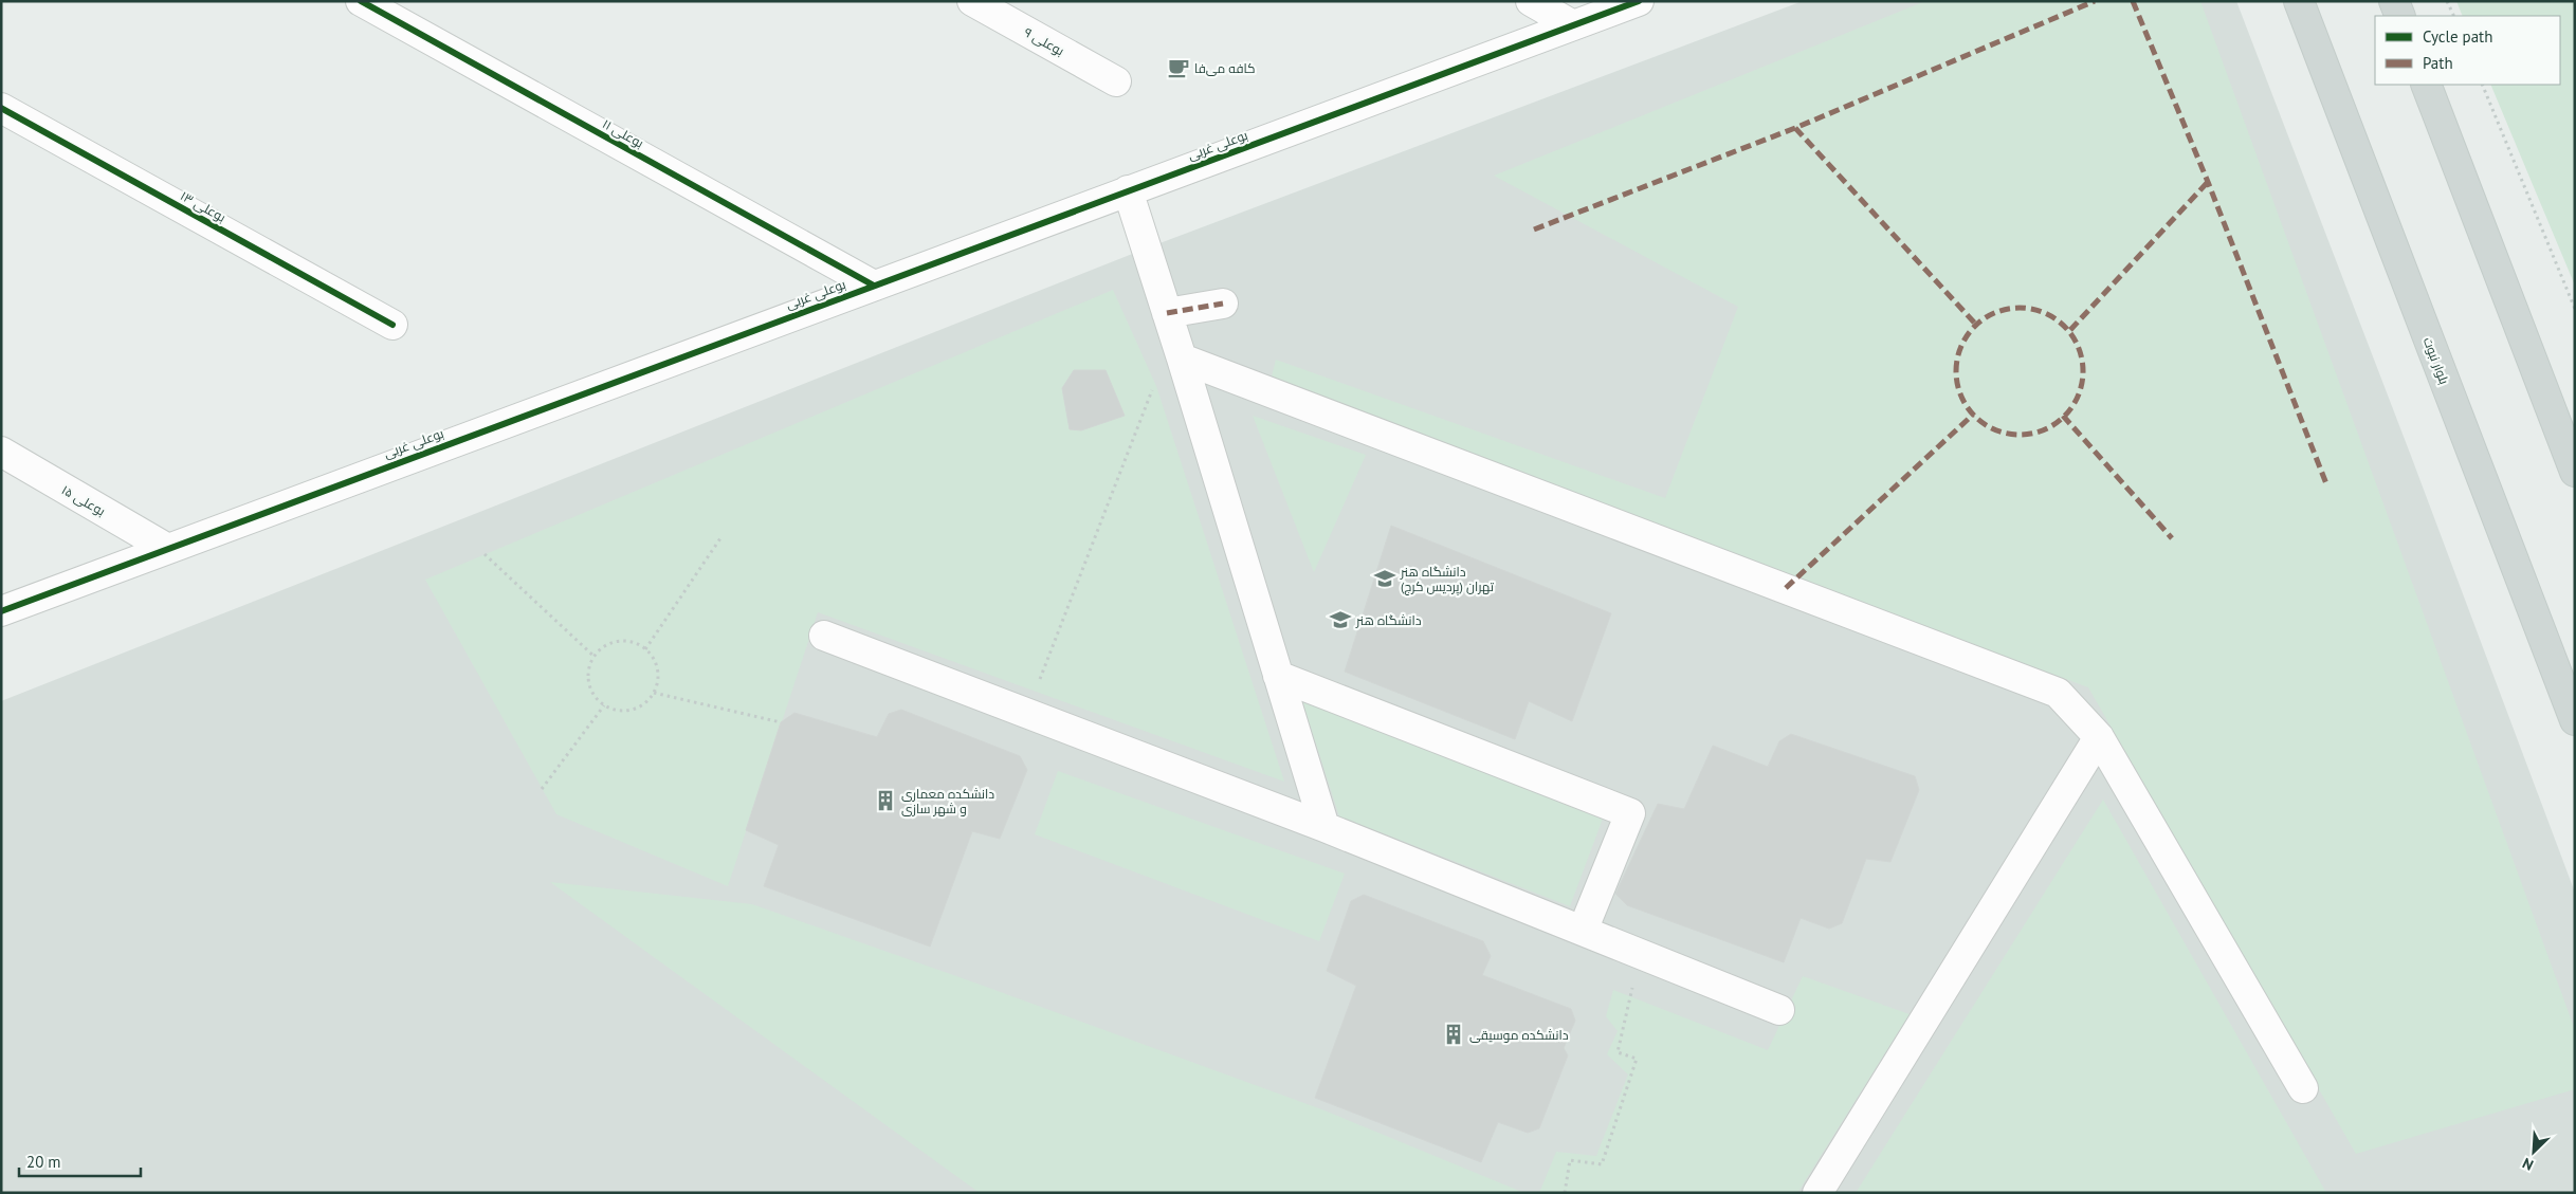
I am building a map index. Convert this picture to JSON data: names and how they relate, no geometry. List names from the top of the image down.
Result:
{
  "streets": {
    "main road": ["بلوار نبوت"],
    "street": [
      "بوعلی ۹",
      "بوعلی ۱۱",
      "بوعلی غربی",
      "بوعلی ۱۳",
      "بوعلی ۱۵"
    ]
  },
  "crossings": [
    ["بوعلی ۱۱", "بوعلی غربی"],
    ["بوعلی غربی", "بوعلی ۱۵"]
  ],
  "places": {
    "cafe": ["کافه می‌فا"],
    "school or university": ["دانشگاه هنر تهران (پردیس کرج)", "دانشگاه هنر"],
    "building": ["دانشکده معماری و شهر سازی", "دانشکده موسیقی"]
  },
  "legend": ["Cycle path", "Path"],
  "scale_bar": "20 m",
  "north": "bottom left"
}
